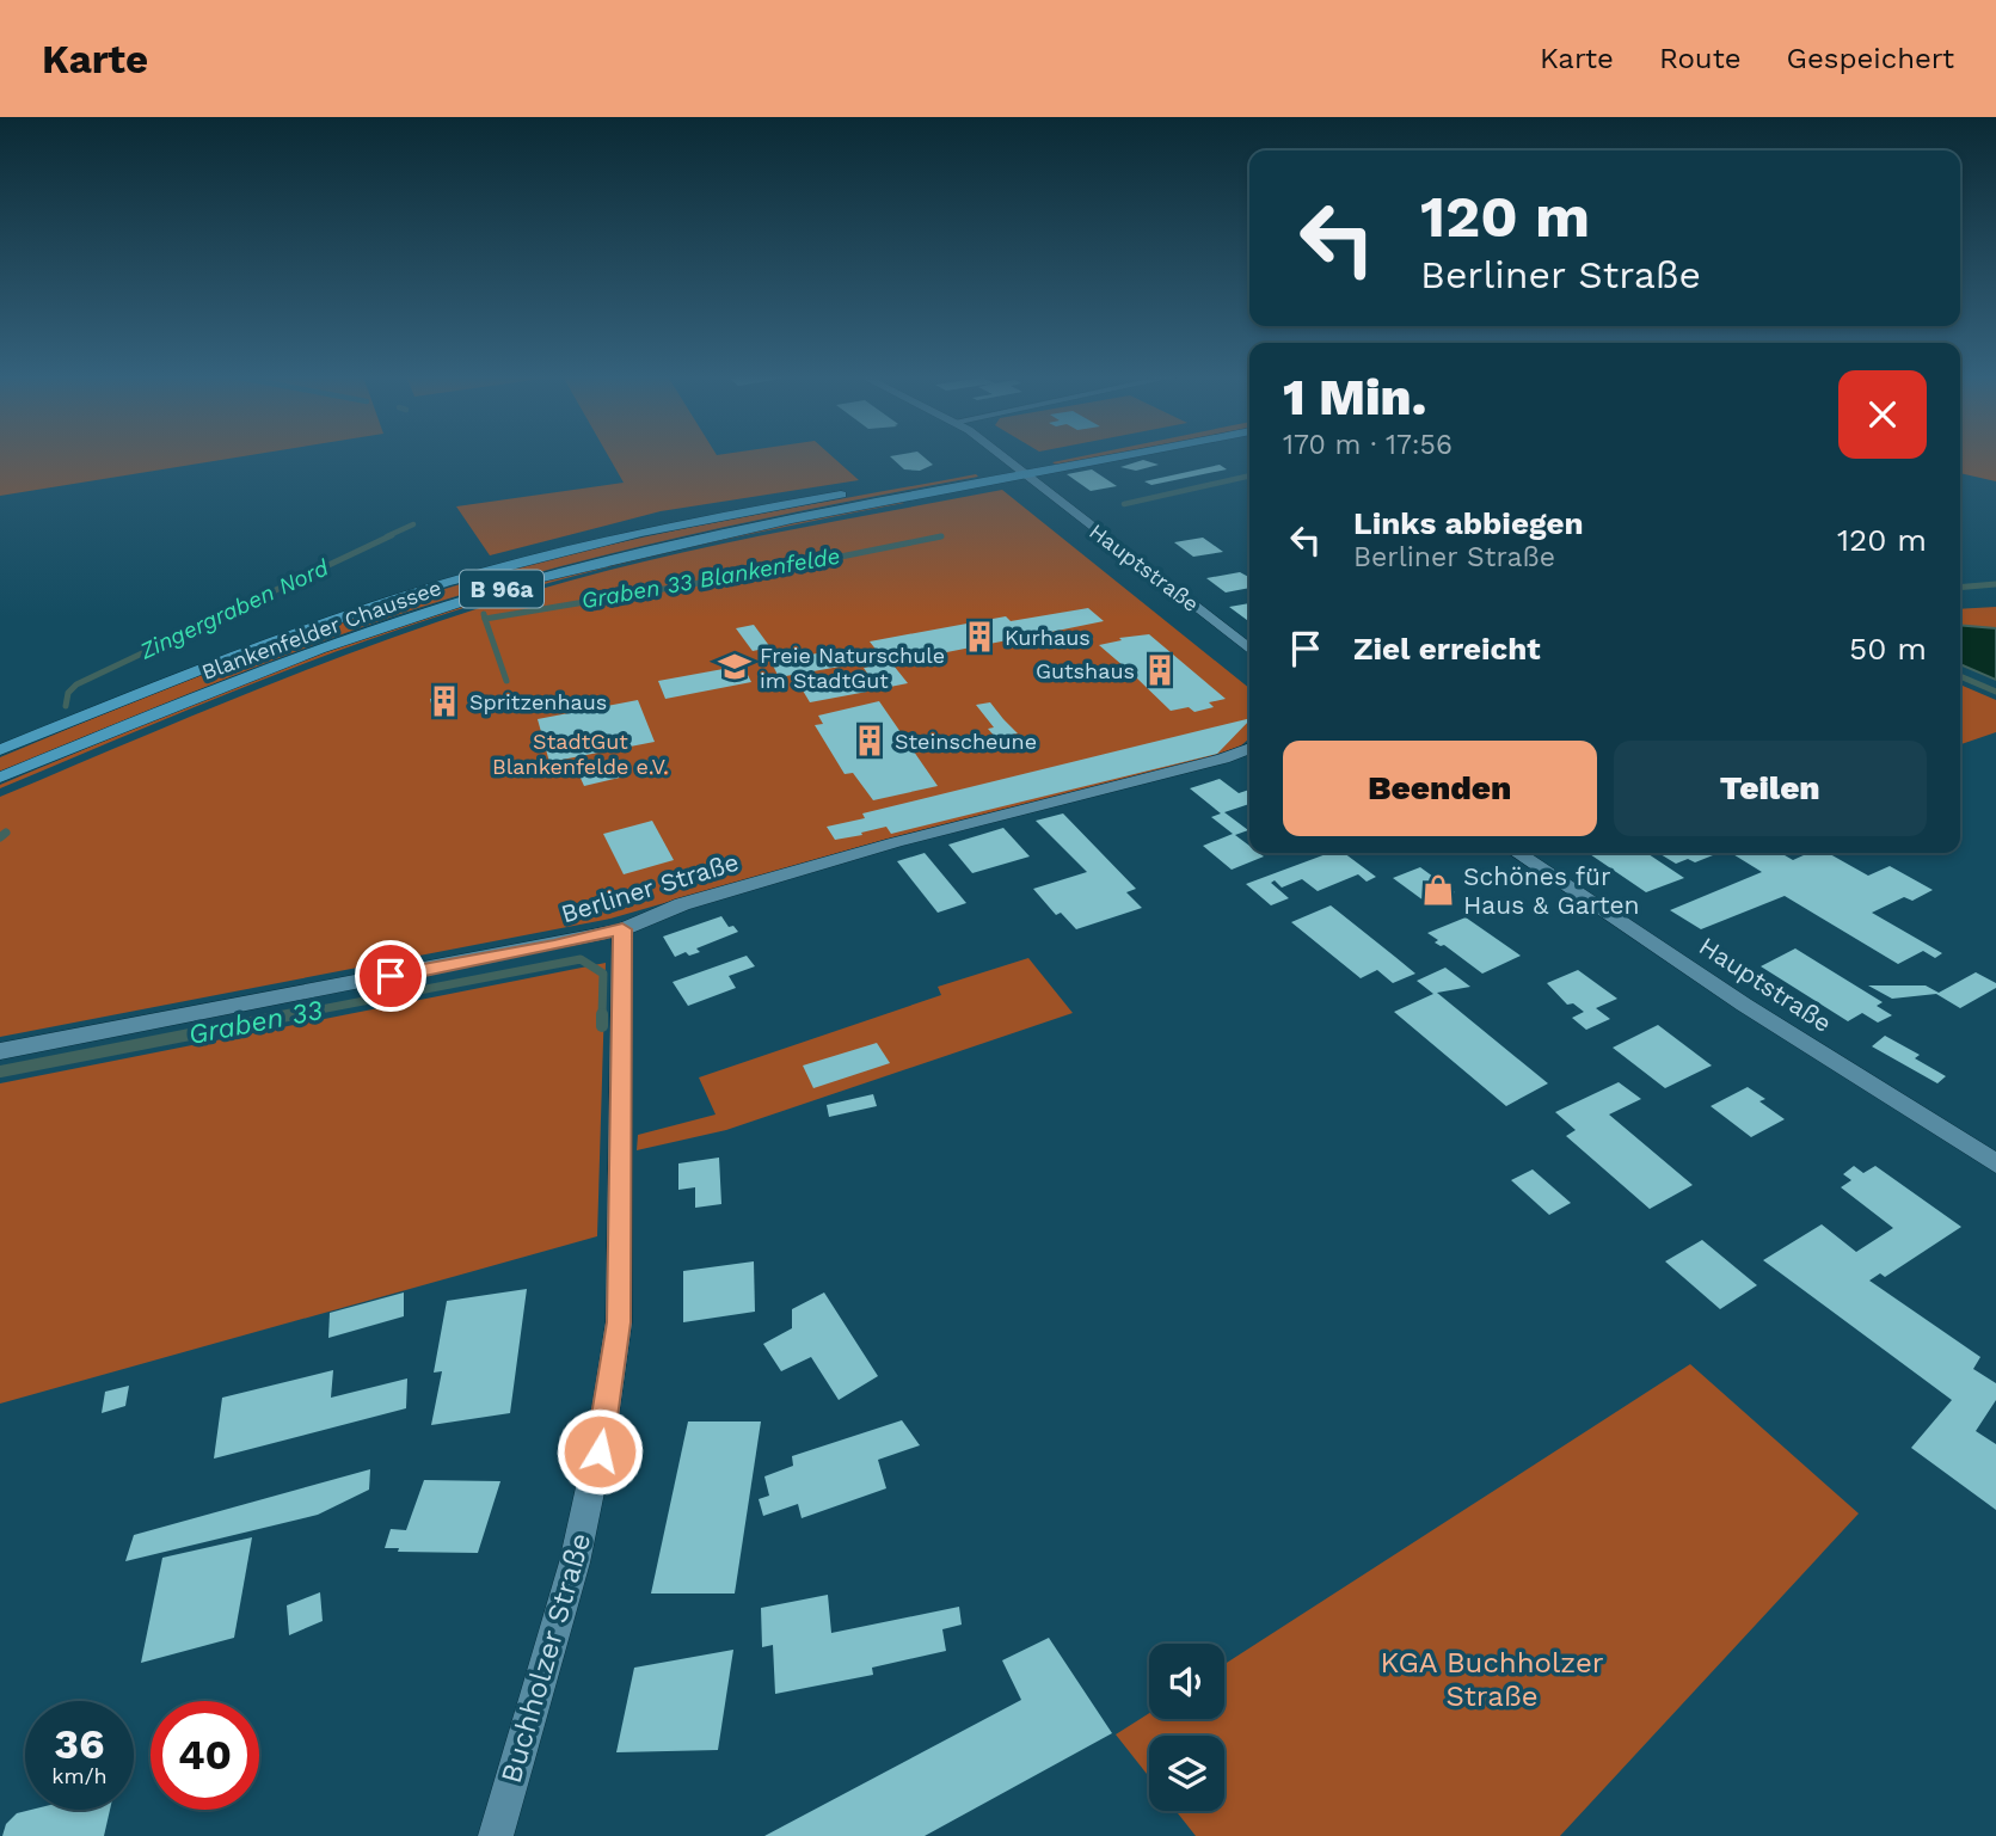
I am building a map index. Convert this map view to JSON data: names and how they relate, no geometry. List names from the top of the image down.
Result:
{
  "streets": {
    "main road": ["B 96a", "Blankenfelder Chaussee"],
    "street": ["Hauptstraße", "Berliner Straße", "Buchholzer Straße"]
  },
  "crossings": [
    ["Hauptstraße", "Blankenfelder Chaussee"],
    ["Berliner Straße", "Buchholzer Straße"]
  ],
  "water": ["Graben 33 Blankenfelde", "Zingergraben Nord", "Graben 33"],
  "parks": ["StadtGut Blankenfelde e.V.", "KGA Buchholzer Straße"],
  "places": {
    "building": [
      "Kurhaus",
      "Gutshaus",
      "Spritzenhaus",
      "Steinscheune"
    ],
    "school or university": ["Freie Naturschule im StadtGut"],
    "shop": ["Schönes für Haus & Garten"]
  },
  "page": {
    "header": "Karte",
    "nav": ["Karte", "Route", "Gespeichert"],
    "turn": ["120 m", "Berliner Straße"],
    "heading": ["1 Min.", "170 m · 17:56"],
    "list": [
      {
        "name": "Links abbiegen",
        "note": "Berliner Straße",
        "value": "120 m"
      },
      {
        "name": "Ziel erreicht",
        "value": "50 m"
      }
    ],
    "buttons": ["Beenden", "Teilen"],
    "speed": "36 km/h",
    "limit": "40"
  }
}
